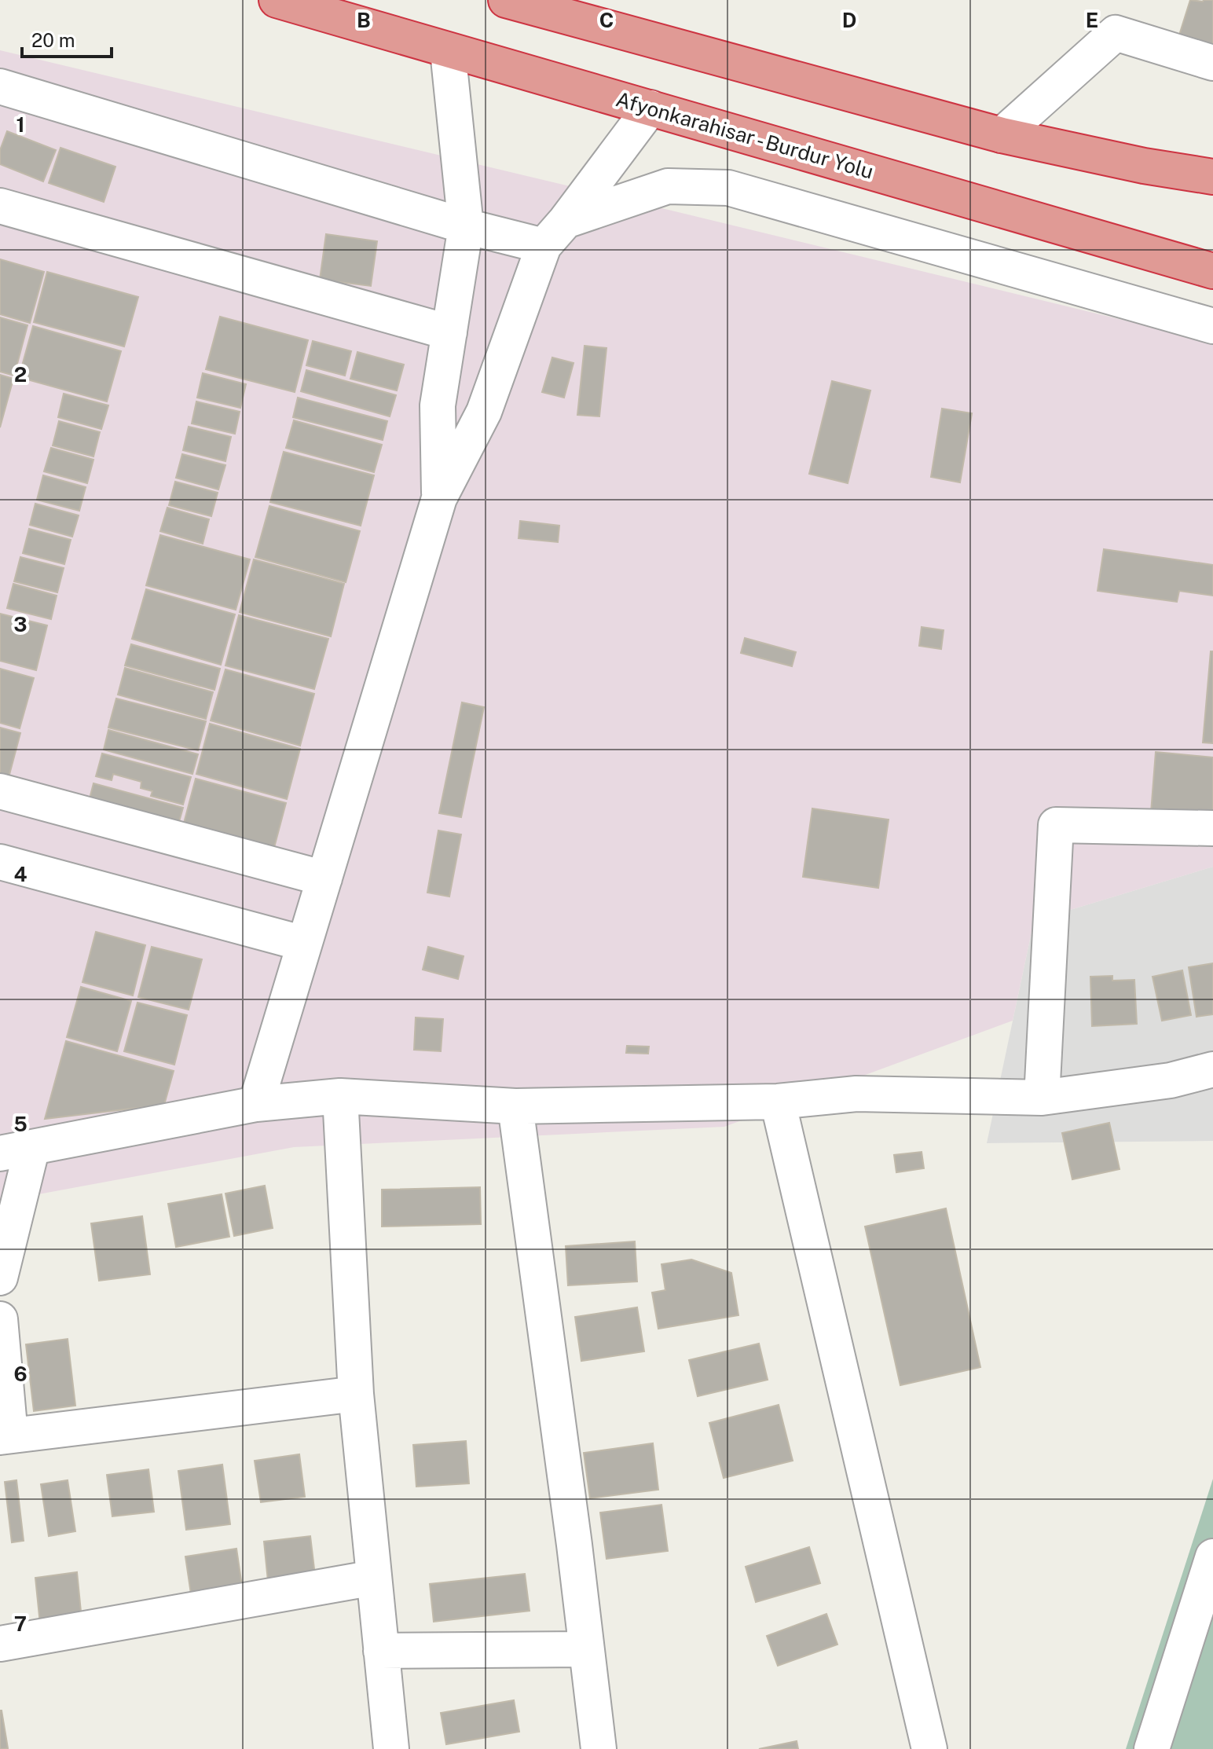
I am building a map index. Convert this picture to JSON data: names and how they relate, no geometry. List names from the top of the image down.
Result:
{
  "streets": {
    "highway": ["Afyonkarahisar - Burdur Yolu"]
  },
  "scale_bar": "20 m",
  "grid": {
    "columns": [
      "B",
      "C",
      "D",
      "E"
    ],
    "rows": [
      "1",
      "2",
      "3",
      "4",
      "5",
      "6",
      "7"
    ]
  }
}
